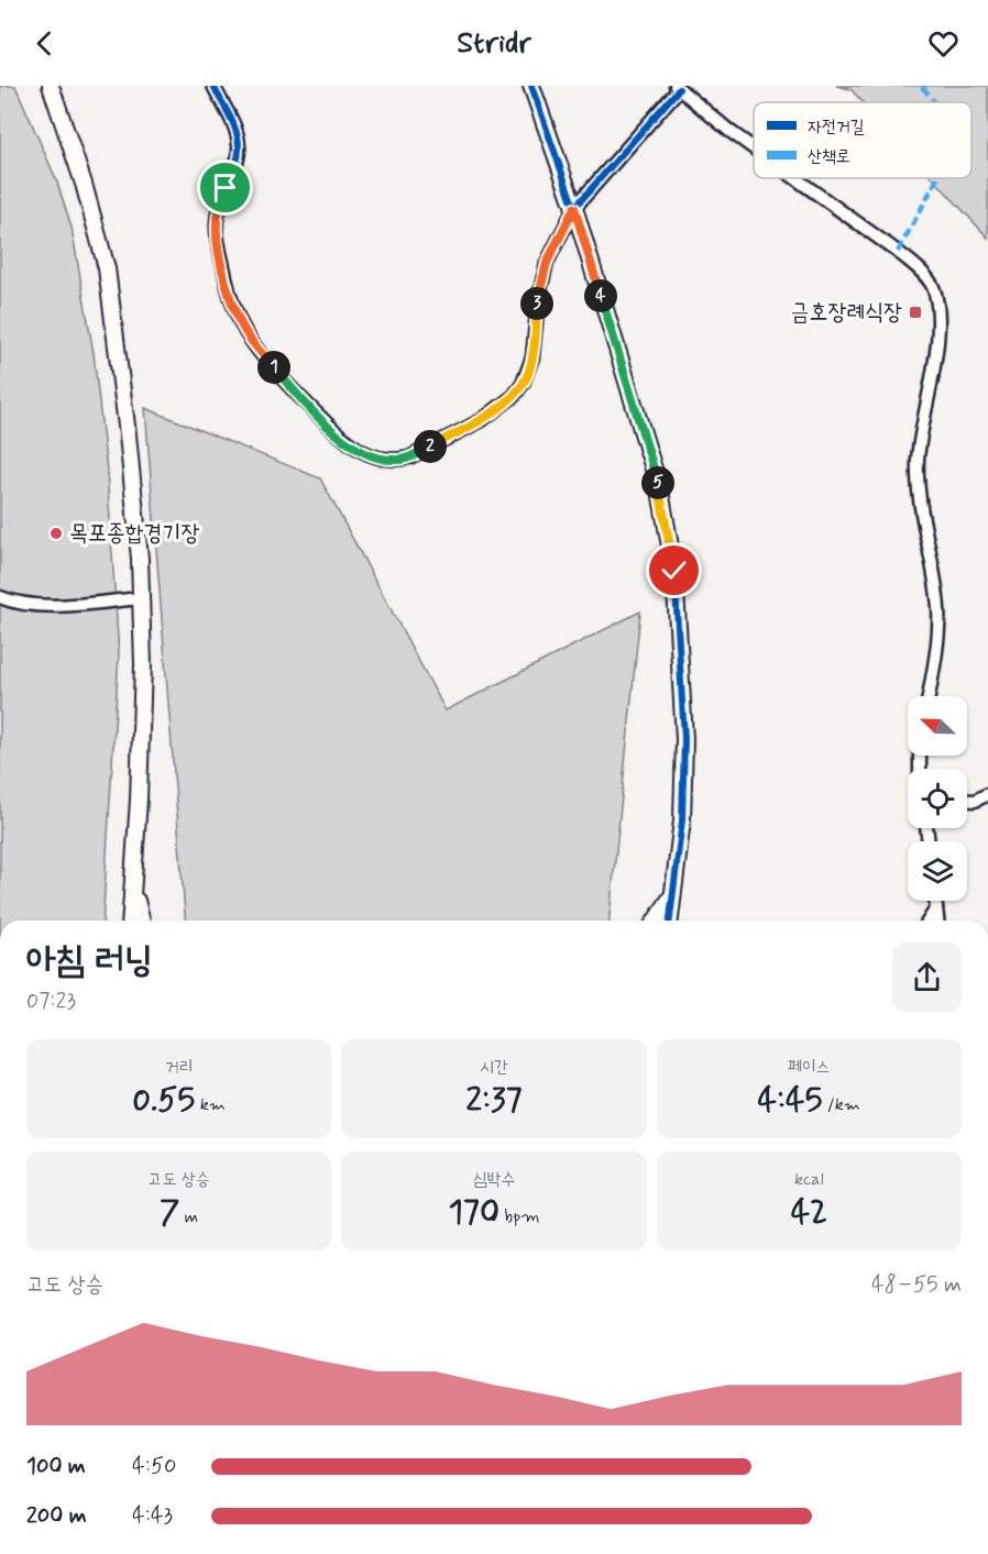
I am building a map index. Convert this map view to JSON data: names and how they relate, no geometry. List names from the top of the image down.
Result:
{
  "places": {
    "transit": ["금호장례식장"],
    "other": ["목포종합경기장"]
  },
  "legend": ["자전거길", "산책로"],
  "north": "top left",
  "page": {
    "header": "Stridr",
    "pins": [
      "4",
      "3",
      "1",
      "2",
      "5"
    ],
    "heading": ["아침 러닝", "07:23"],
    "stats": [
      ["거리", "0.55 km"],
      ["시간", "2:37"],
      ["페이스", "4:45 /km"],
      ["고도 상승", "7 m"],
      ["심박수", "170 bpm"],
      ["kcal", "42"]
    ],
    "chart": ["고도 상승", "48–55 m"],
    "list": [
      {
        "name": "100 m",
        "note": "4:50"
      },
      {
        "name": "200 m",
        "note": "4:43"
      }
    ]
  }
}
